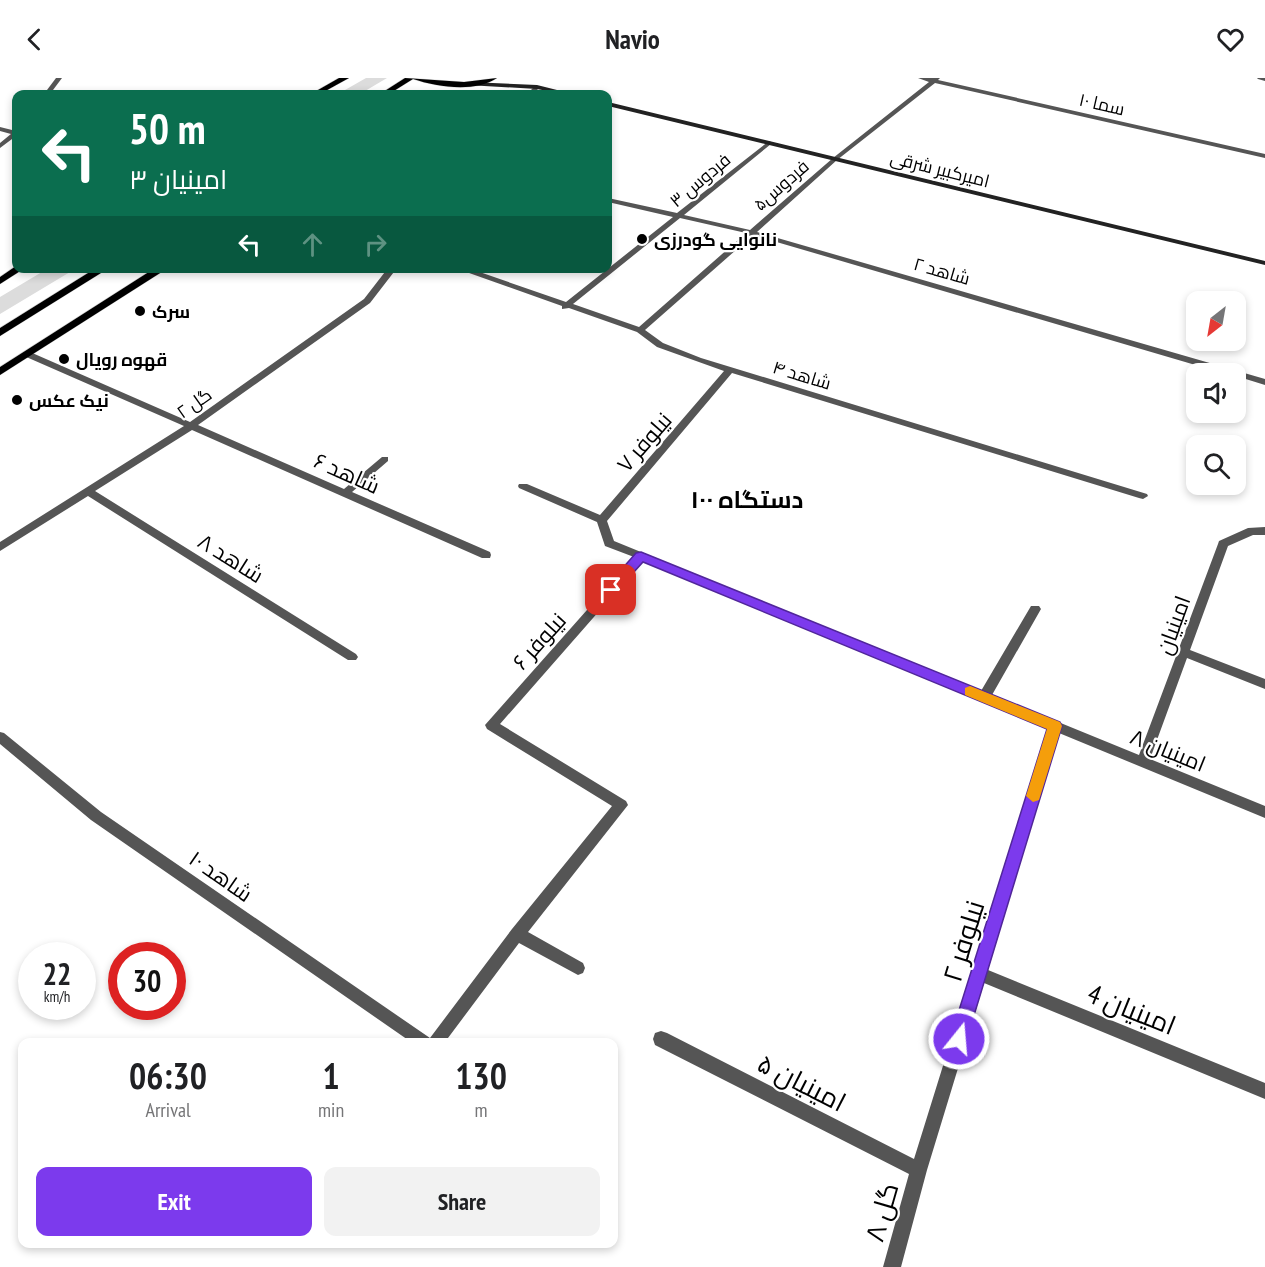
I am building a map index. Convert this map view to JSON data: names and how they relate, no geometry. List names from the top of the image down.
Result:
{
  "streets": {
    "main road": ["امیرکبیر شرقی"],
    "street": [
      "سما ۱۰",
      "فردوس ۳",
      "فردوس۵",
      "شاهد ۲",
      "شاهد ۴",
      "گل ۲",
      "نیلوفر ۷",
      "شاهد ۶",
      "شاهد ۸",
      "امینیان",
      "نیلوفر ۶",
      "امینیان ۸",
      "شاهد ۱۰",
      "نیلوفر ۲",
      "امینیان 4",
      "امینیان ۵",
      "گل ۸"
    ]
  },
  "crossings": [
    ["سما ۱۰", "فردوس۵"],
    ["امیرکبیر شرقی", "فردوس ۳"],
    ["امیرکبیر شرقی", "فردوس۵"],
    ["فردوس ۳", "شاهد ۲"],
    ["فردوس ۳", "شاهد ۴"],
    ["فردوس۵", "شاهد ۲"],
    ["فردوس۵", "شاهد ۴"],
    ["شاهد ۴", "نیلوفر ۷"],
    ["گل ۲", "شاهد ۶"],
    ["گل ۲", "شاهد ۸"],
    ["نیلوفر ۷", "امینیان ۸"],
    ["امینیان", "امینیان ۸"],
    ["نیلوفر ۶", "امینیان ۸"],
    ["امینیان ۸", "نیلوفر ۲"],
    ["نیلوفر ۲", "امینیان 4"],
    ["نیلوفر ۲", "امینیان ۵"],
    ["نیلوفر ۲", "گل ۸"],
    ["امینیان ۵", "گل ۸"]
  ],
  "districts": ["۱۰۰ دستگاه"],
  "places": [
    "نانوایی گودرزی",
    "سرک",
    "قهوه رویال",
    "نیک عکس"
  ],
  "north": "bottom left",
  "page": {
    "header": "Navio",
    "turn": ["50 m", "امینیان ۳"],
    "speed": "22 km/h",
    "limit": "30",
    "eta": [
      "06:30",
      "Arrival",
      "1",
      "min",
      "130",
      "m"
    ],
    "buttons": ["Exit", "Share"]
  }
}
